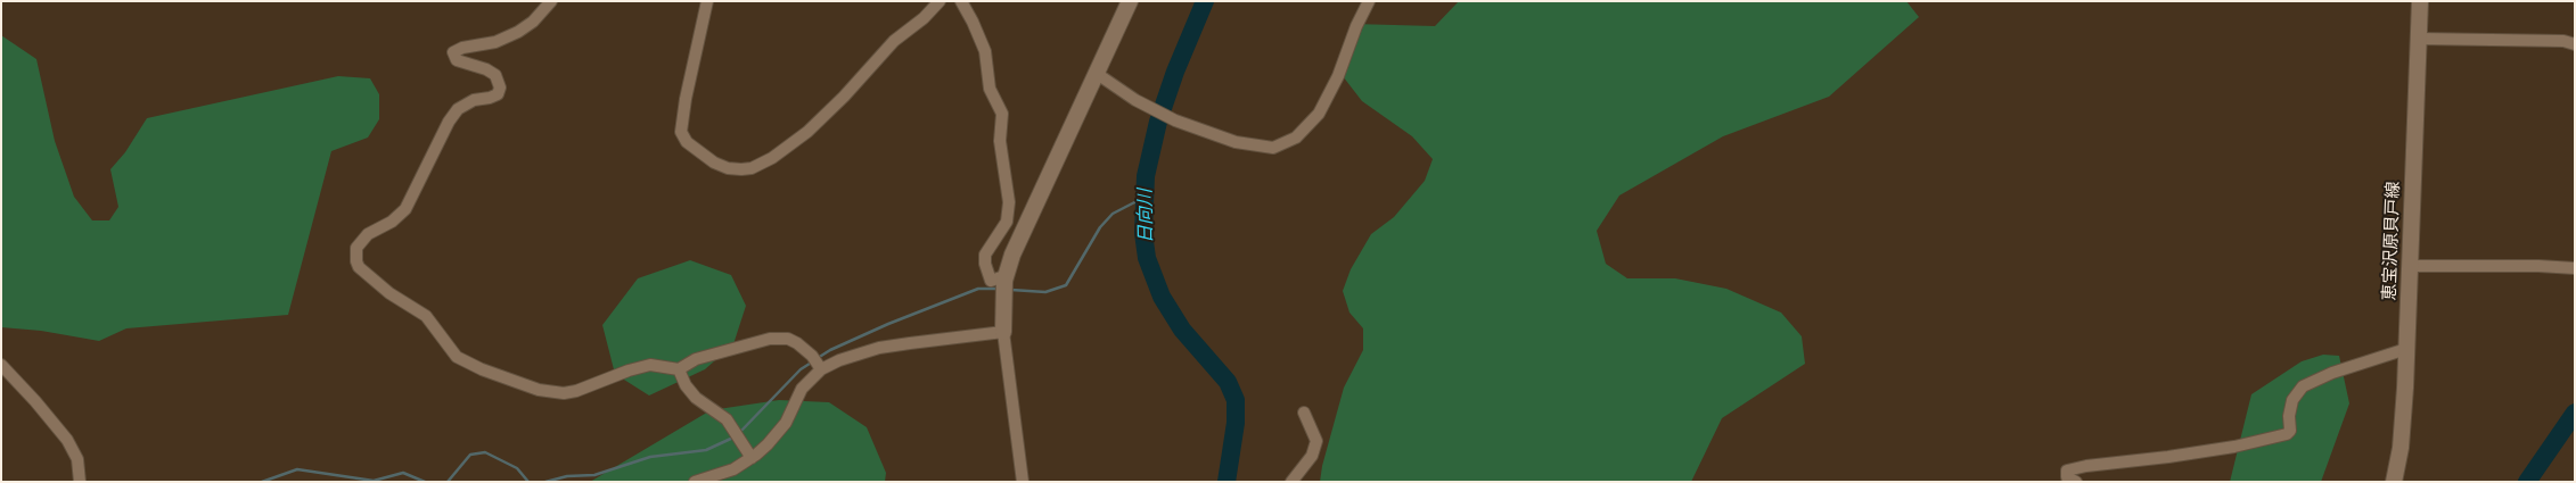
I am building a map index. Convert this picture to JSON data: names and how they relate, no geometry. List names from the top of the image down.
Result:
{
  "streets": {
    "main road": ["恵宝沢原貝戸線"]
  },
  "water": ["日向川"]
}
